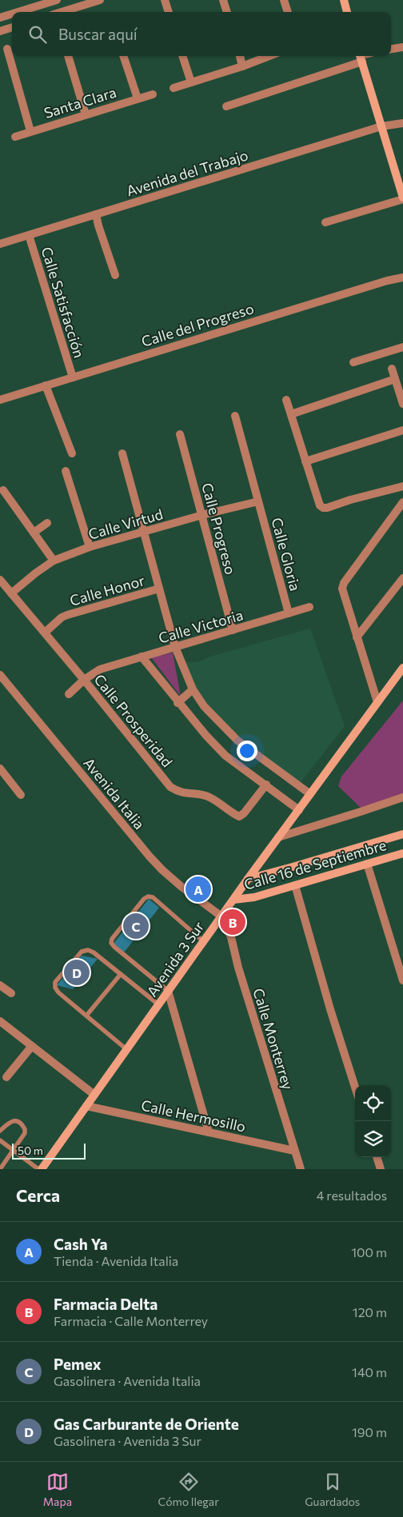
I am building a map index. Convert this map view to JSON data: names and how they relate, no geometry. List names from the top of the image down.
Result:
{
  "streets": {
    "main road": ["Calle 16 de Septiembre", "Avenida 3 Sur"],
    "street": [
      "Santa Clara",
      "Avenida del Trabajo",
      "Calle Satisfacción",
      "Calle del Progreso",
      "Calle Virtud",
      "Calle Progreso",
      "Calle Gloria",
      "Calle Honor",
      "Calle Victoria",
      "Calle Prosperidad",
      "Avenida Italia",
      "Calle Monterrey",
      "Calle Hermosillo"
    ]
  },
  "crossings": [
    ["Avenida del Trabajo", "Calle Satisfacción"],
    ["Calle Satisfacción", "Calle del Progreso"],
    ["Calle Virtud", "Calle Progreso"],
    ["Calle Virtud", "Calle Gloria"],
    ["Calle Virtud", "Calle Prosperidad"],
    ["Calle Progreso", "Calle Victoria"],
    ["Calle Gloria", "Calle Victoria"],
    ["Calle Honor", "Calle Prosperidad"],
    ["Calle Victoria", "Calle Prosperidad"],
    ["Avenida Italia", "Avenida 3 Sur"],
    ["Avenida Italia", "Calle Monterrey"],
    ["Calle 16 de Septiembre", "Avenida 3 Sur"],
    ["Avenida 3 Sur", "Calle Monterrey"],
    ["Avenida 3 Sur", "Calle Hermosillo"],
    ["Calle Monterrey", "Calle Hermosillo"]
  ],
  "scale_bar": "50 m",
  "page": {
    "search": "Buscar aquí",
    "pins": [
      "A",
      "B",
      "C",
      "D"
    ],
    "scale": "50 m",
    "heading": ["Cerca", "4 resultados"],
    "list": [
      {
        "mark": "A",
        "name": "Cash Ya",
        "note": "Tienda · Avenida Italia",
        "value": "100 m"
      },
      {
        "mark": "B",
        "name": "Farmacia Delta",
        "note": "Farmacia · Calle Monterrey",
        "value": "120 m"
      },
      {
        "mark": "C",
        "name": "Pemex",
        "note": "Gasolinera · Avenida Italia",
        "value": "140 m"
      },
      {
        "mark": "D",
        "name": "Gas Carburante de Oriente",
        "note": "Gasolinera · Avenida 3 Sur",
        "value": "190 m"
      }
    ],
    "nav": ["Mapa", "Cómo llegar", "Guardados"]
  }
}
